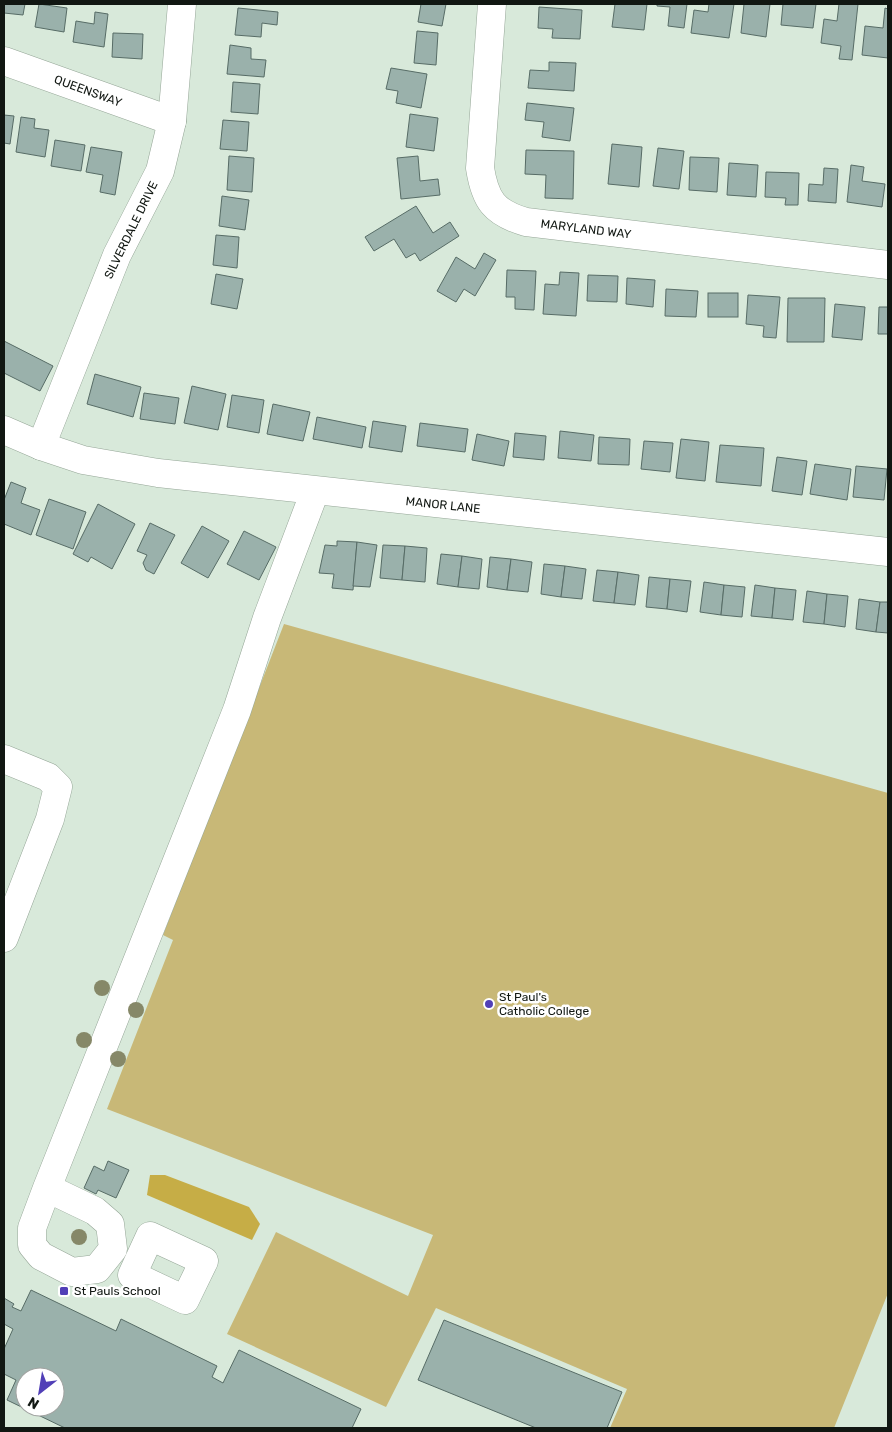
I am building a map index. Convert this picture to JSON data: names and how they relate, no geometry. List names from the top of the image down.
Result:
{
  "streets": {
    "street": [
      "QUEENSWAY",
      "MARYLAND WAY",
      "SILVERDALE DRIVE",
      "MANOR LANE"
    ]
  },
  "crossings": [
    ["QUEENSWAY", "SILVERDALE DRIVE"],
    ["SILVERDALE DRIVE", "MANOR LANE"]
  ],
  "places": {
    "other": ["St Paul's Catholic College"],
    "transit": ["St Pauls School"]
  },
  "north": "bottom left"
}
